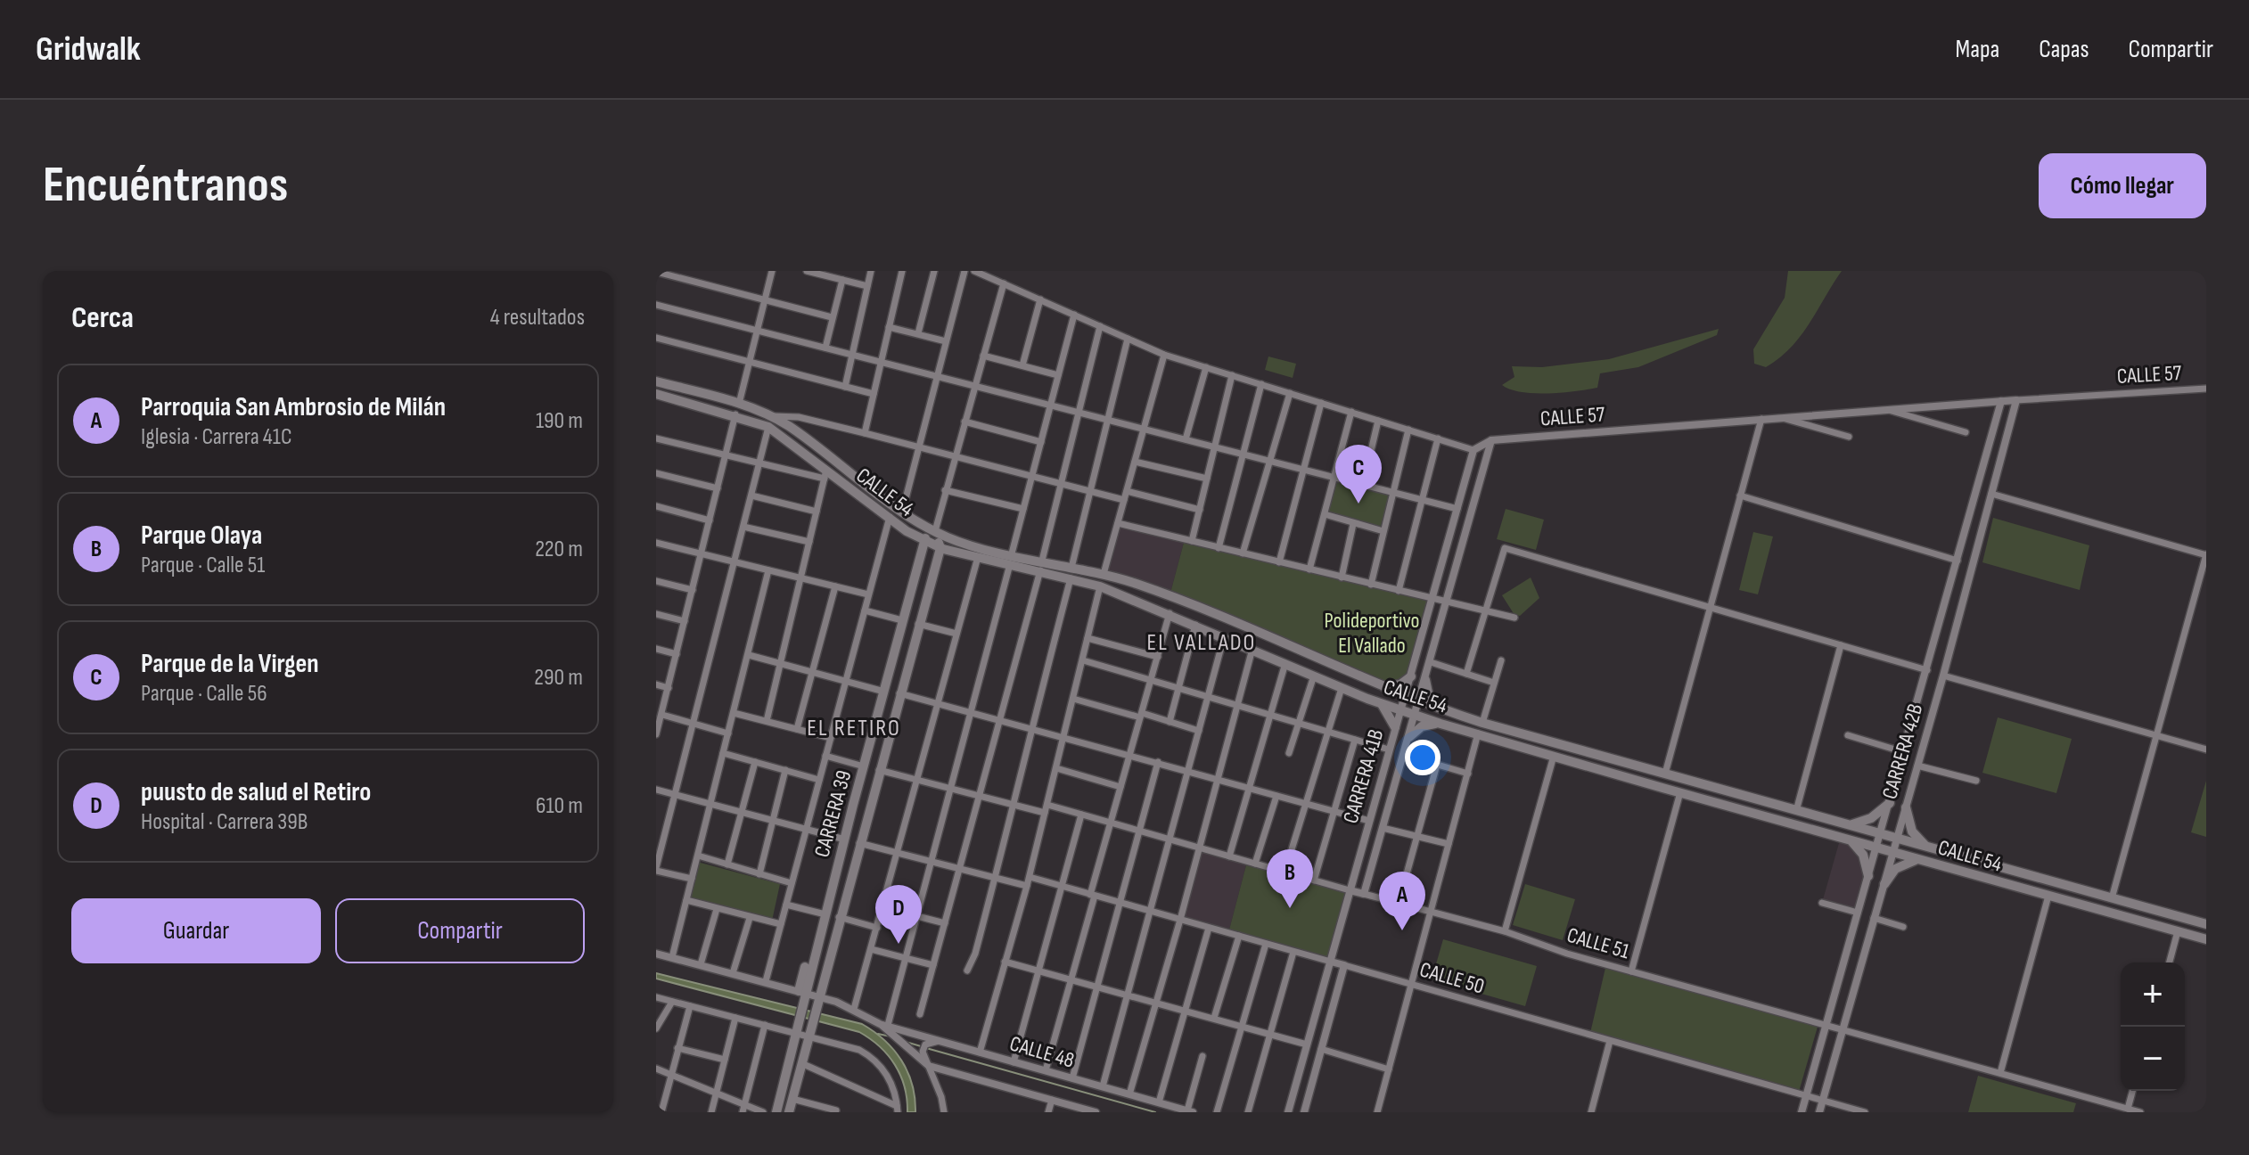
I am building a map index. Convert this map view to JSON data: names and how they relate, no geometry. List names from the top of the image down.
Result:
{
  "streets": {
    "main road": ["CALLE 54", "CARRERA 39"],
    "street": [
      "CALLE 57",
      "CARRERA 42B",
      "CARRERA 41B",
      "CALLE 51",
      "CALLE 50",
      "CALLE 48"
    ]
  },
  "crossings": [
    ["CALLE 57", "CARRERA 42B"],
    ["CALLE 57", "CARRERA 41B"],
    ["CALLE 54", "CARRERA 42B"],
    ["CALLE 54", "CARRERA 41B"],
    ["CALLE 54", "CARRERA 39"],
    ["CARRERA 42B", "CALLE 51"],
    ["CARRERA 42B", "CALLE 50"],
    ["CARRERA 41B", "CALLE 51"],
    ["CARRERA 41B", "CALLE 50"],
    ["CARRERA 39", "CALLE 48"]
  ],
  "districts": ["EL VALLADO", "EL RETIRO"],
  "parks": ["Polideportivo El Vallado"],
  "page": {
    "header": "Gridwalk",
    "nav": ["Mapa", "Capas", "Compartir"],
    "buttons": [
      "Cómo llegar",
      ["Guardar", "Compartir"]
    ],
    "title": "Encuéntranos",
    "heading": ["Cerca", "4 resultados"],
    "list": [
      {
        "mark": "A",
        "name": "Parroquia San Ambrosio de Milán",
        "note": "Iglesia · Carrera 41C",
        "value": "190 m"
      },
      {
        "mark": "B",
        "name": "Parque Olaya",
        "note": "Parque · Calle 51",
        "value": "220 m"
      },
      {
        "mark": "C",
        "name": "Parque de la Virgen",
        "note": "Parque · Calle 56",
        "value": "290 m"
      },
      {
        "mark": "D",
        "name": "puusto de salud el Retiro",
        "note": "Hospital · Carrera 39B",
        "value": "610 m"
      }
    ],
    "pins": [
      "C",
      "B",
      "A",
      "D"
    ],
    "map_buttons": ["+", "−"]
  }
}
